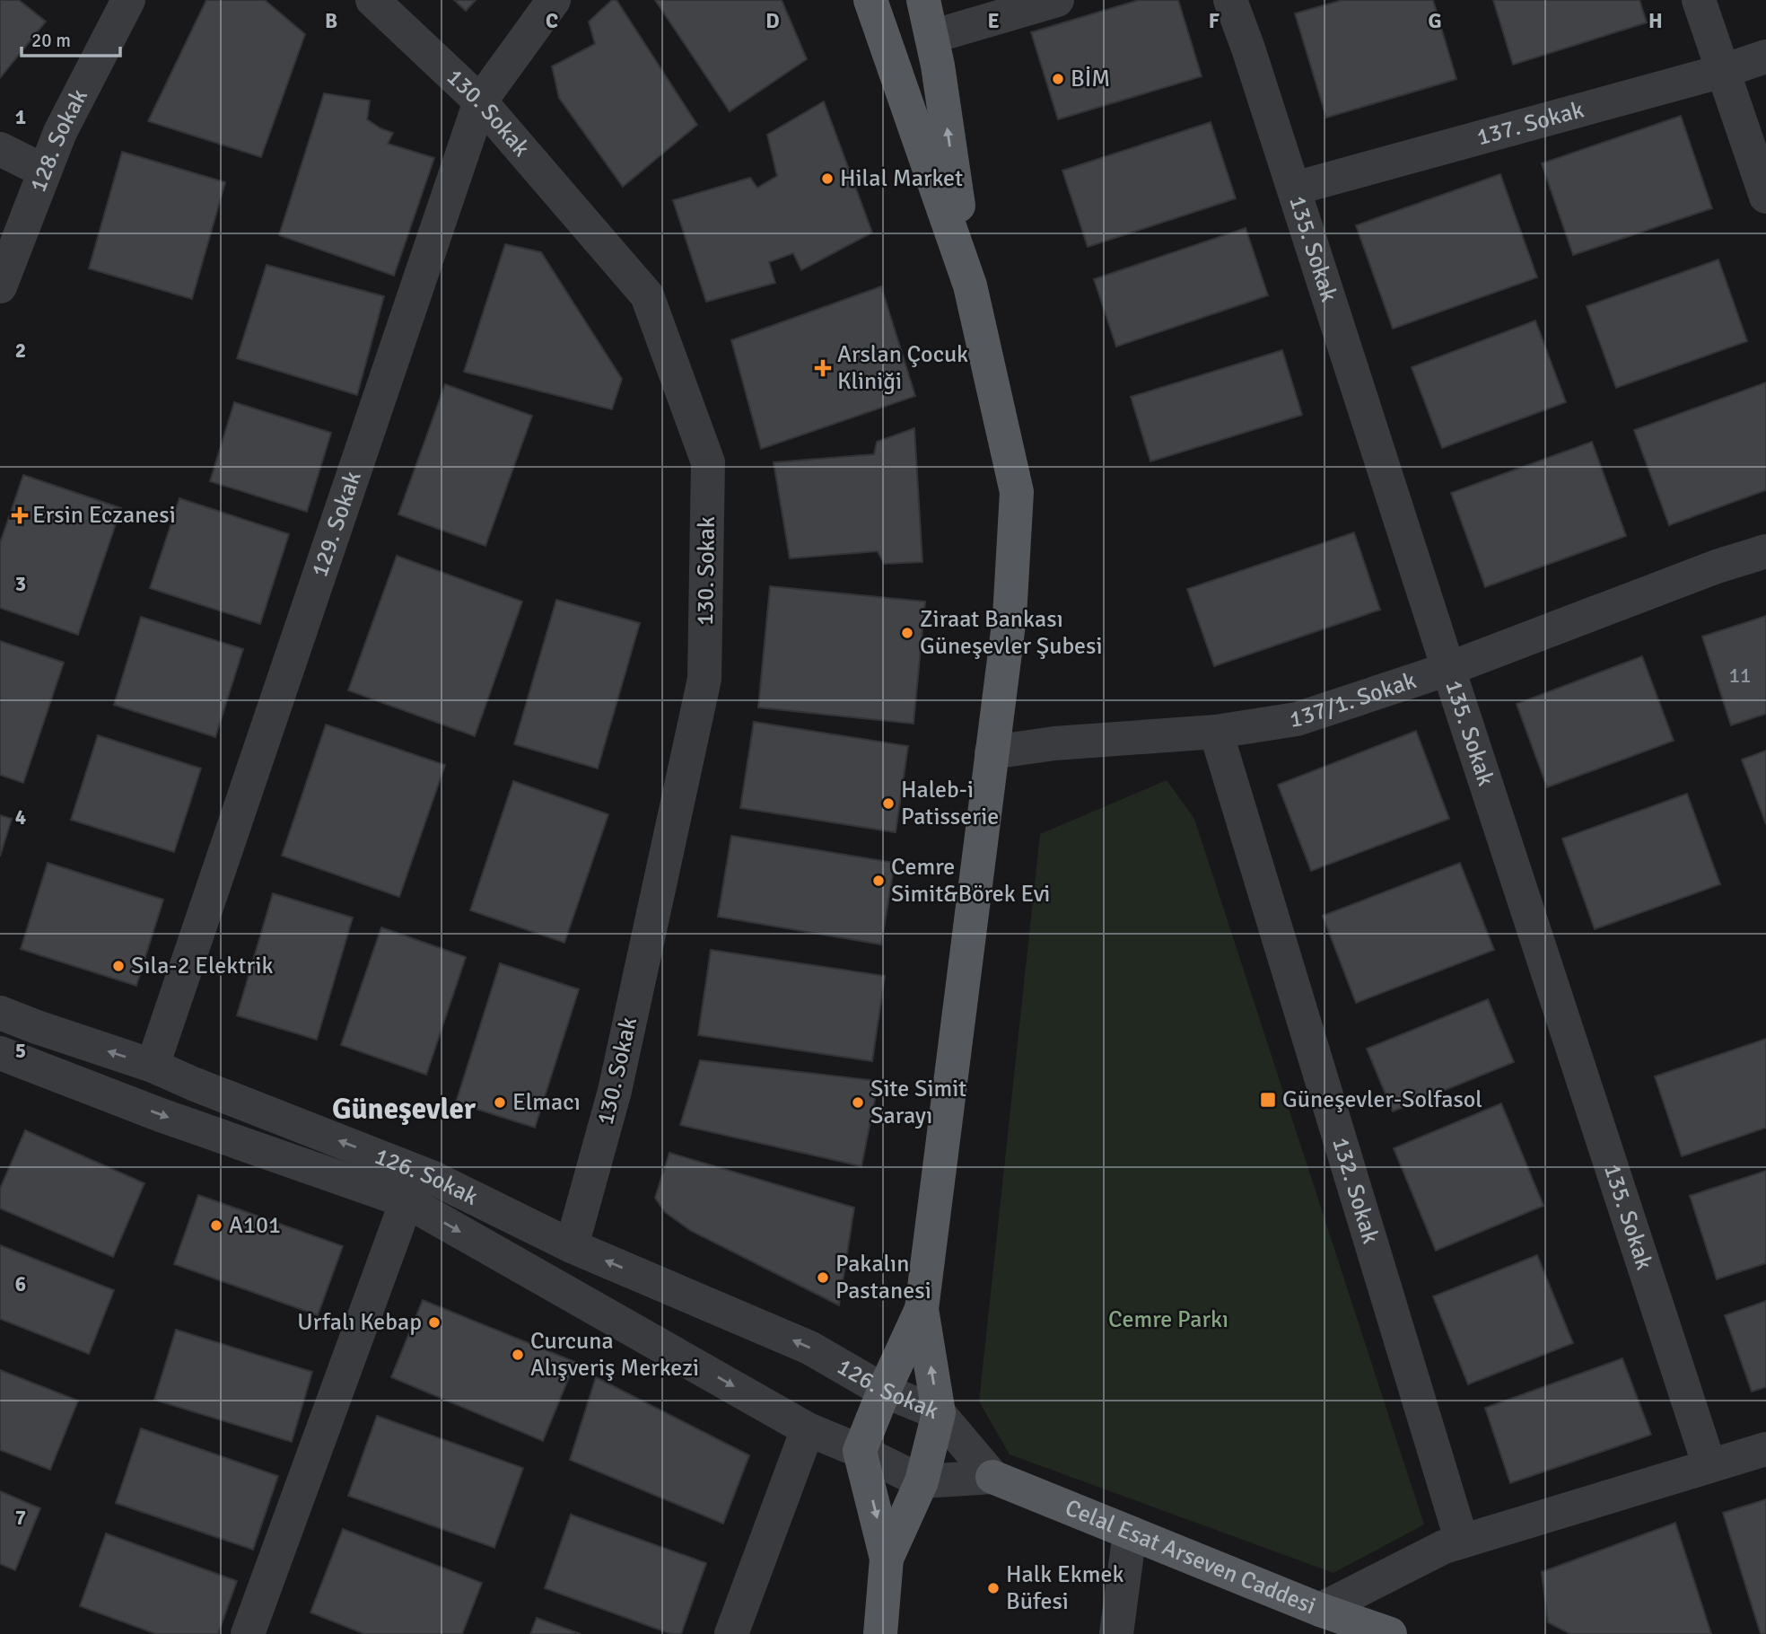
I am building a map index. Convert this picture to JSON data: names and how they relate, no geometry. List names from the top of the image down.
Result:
{
  "streets": {
    "main road": ["Celal Esat Arseven Caddesi"],
    "street": [
      "130. Sokak",
      "137. Sokak",
      "128. Sokak",
      "135. Sokak",
      "129. Sokak",
      "137/1. Sokak",
      "126. Sokak",
      "132. Sokak"
    ]
  },
  "crossings": [
    ["130. Sokak", "129. Sokak"],
    ["130. Sokak", "126. Sokak"],
    ["137. Sokak", "135. Sokak"],
    ["135. Sokak", "137/1. Sokak"],
    ["129. Sokak", "126. Sokak"],
    ["137/1. Sokak", "132. Sokak"],
    ["126. Sokak", "Celal Esat Arseven Caddesi"]
  ],
  "districts": ["Güneşevler"],
  "parks": ["Cemre Parkı"],
  "places": {
    "other": [
      "BİM",
      "Hilal Market",
      "Ziraat Bankası Güneşevler Şubesi",
      "Haleb-i Patisserie",
      "Cemre Simit&Börek Evi",
      "Sıla-2 Elektrik",
      "Elmacı",
      "Site Simit Sarayı",
      "A101",
      "Pakalın Pastanesi",
      "Urfalı Kebap",
      "Curcuna Alışveriş Merkezi",
      "Halk Ekmek Büfesi"
    ],
    "health": ["Arslan Çocuk Kliniği", "Ersin Eczanesi"],
    "transit": ["Güneşevler-Solfasol"]
  },
  "house_numbers": ["11"],
  "scale_bar": "20 m",
  "grid": {
    "columns": [
      "B",
      "C",
      "D",
      "E",
      "F",
      "G",
      "H"
    ],
    "rows": [
      "1",
      "2",
      "3",
      "4",
      "5",
      "6",
      "7"
    ]
  }
}
